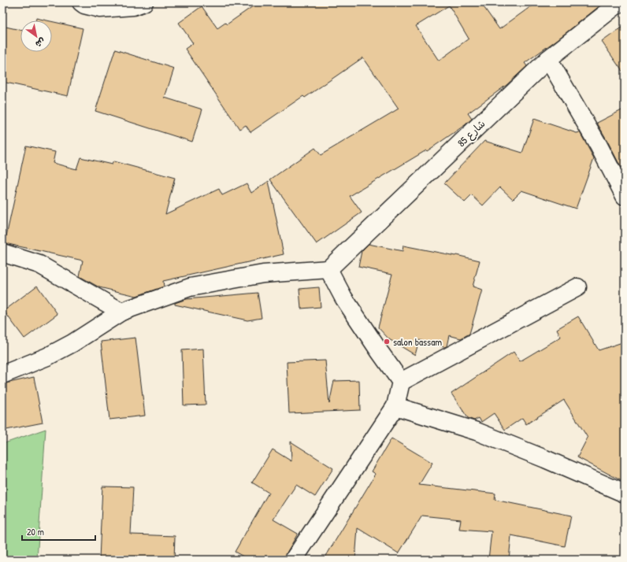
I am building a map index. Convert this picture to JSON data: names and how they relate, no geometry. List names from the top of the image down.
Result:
{
  "streets": {
    "street": ["شارع 85"]
  },
  "places": ["salon bassam"],
  "scale_bar": "20 m",
  "north": "bottom right"
}
